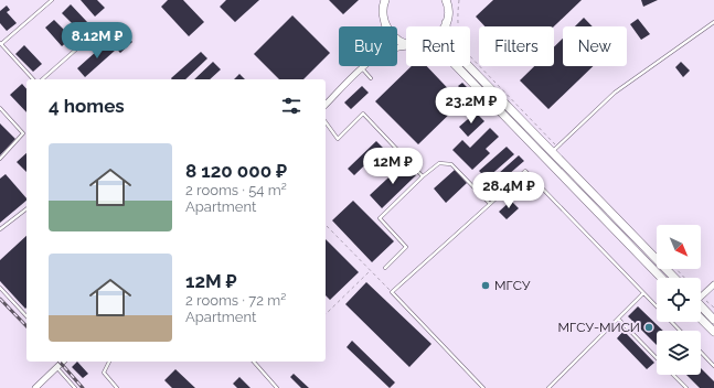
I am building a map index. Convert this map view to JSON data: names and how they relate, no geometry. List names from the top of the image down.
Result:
{
  "places": ["МГСУ", "МГСУ-МИСИ"],
  "north": "bottom right",
  "page": {
    "price": [
      "8.12M ₽",
      "23.2M ₽",
      "12M ₽",
      "28.4M ₽"
    ],
    "chip": [
      "Buy",
      "Rent",
      "Filters",
      "New"
    ],
    "heading": "4 homes",
    "list": [
      {
        "name": "8 120 000 ₽",
        "note": "2 rooms · 54 m² · Apartment"
      },
      {
        "name": "12M ₽",
        "note": "2 rooms · 72 m² · Apartment"
      }
    ]
  }
}
